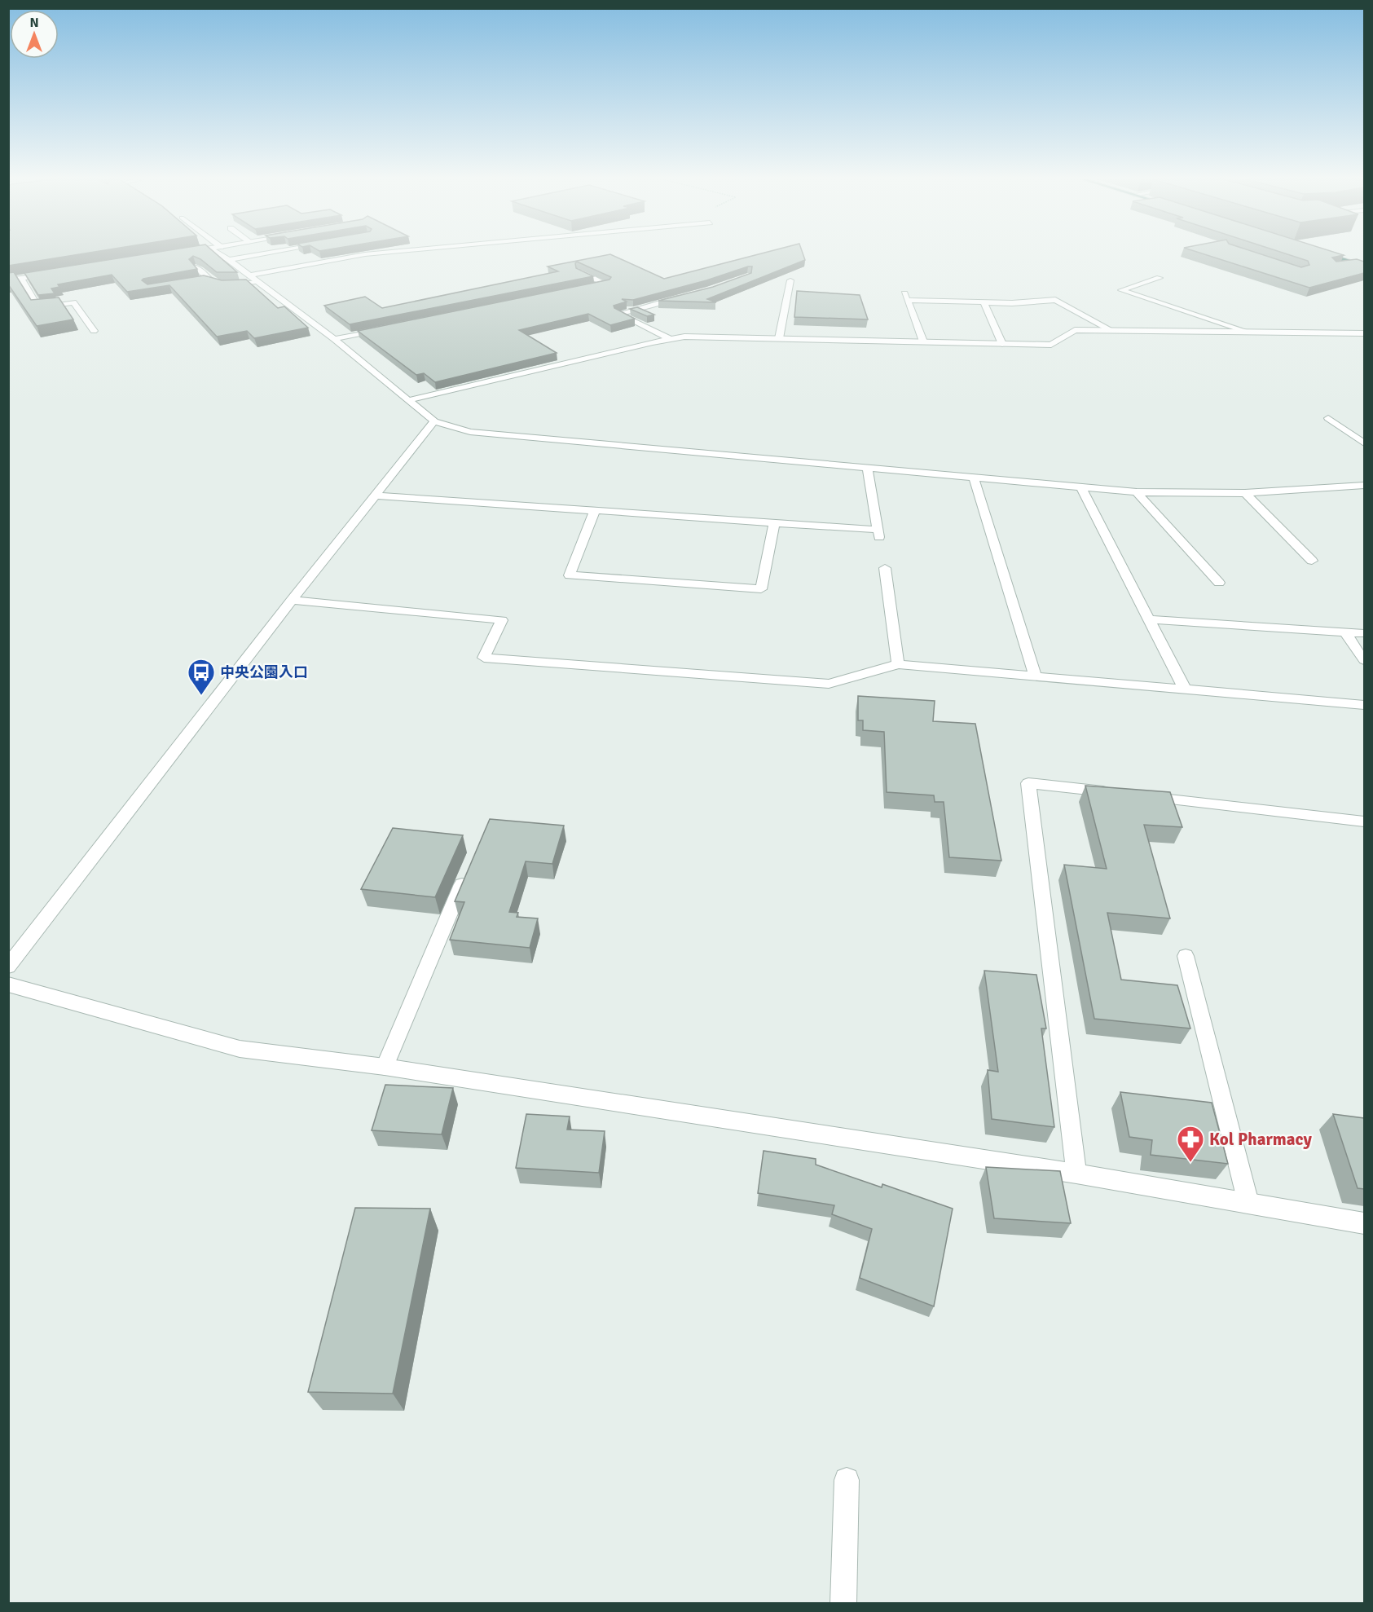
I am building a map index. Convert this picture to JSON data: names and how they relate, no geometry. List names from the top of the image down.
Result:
{
  "places": {
    "bus stop": ["中央公園入口"],
    "pharmacy": ["Kol Pharmacy"]
  },
  "north": "top"
}
